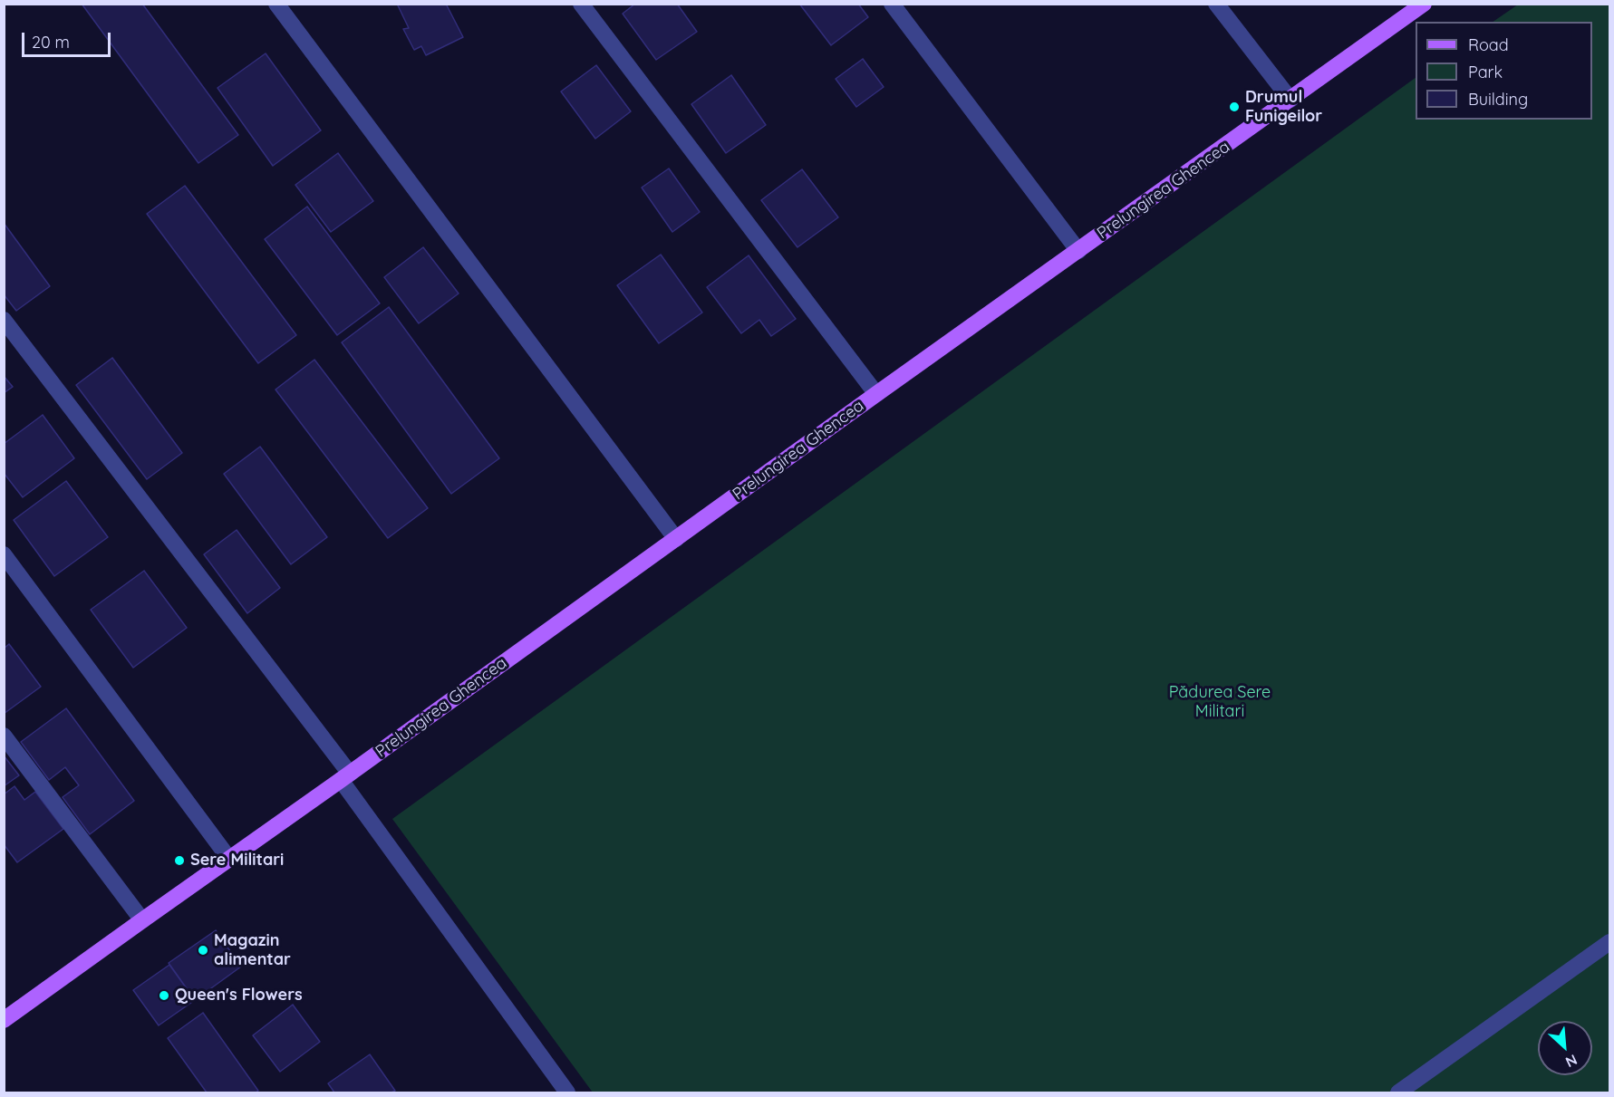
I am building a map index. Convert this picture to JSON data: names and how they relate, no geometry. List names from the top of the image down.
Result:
{
  "streets": {
    "main road": ["Prelungirea Ghencea"]
  },
  "parks": ["Pădurea Sere Militari"],
  "places": [
    "Drumul Funigeilor",
    "Sere Militari",
    "Magazin alimentar",
    "Queen's Flowers"
  ],
  "legend": ["Road", "Park", "Building"],
  "scale_bar": "20 m",
  "north": "bottom right"
}
